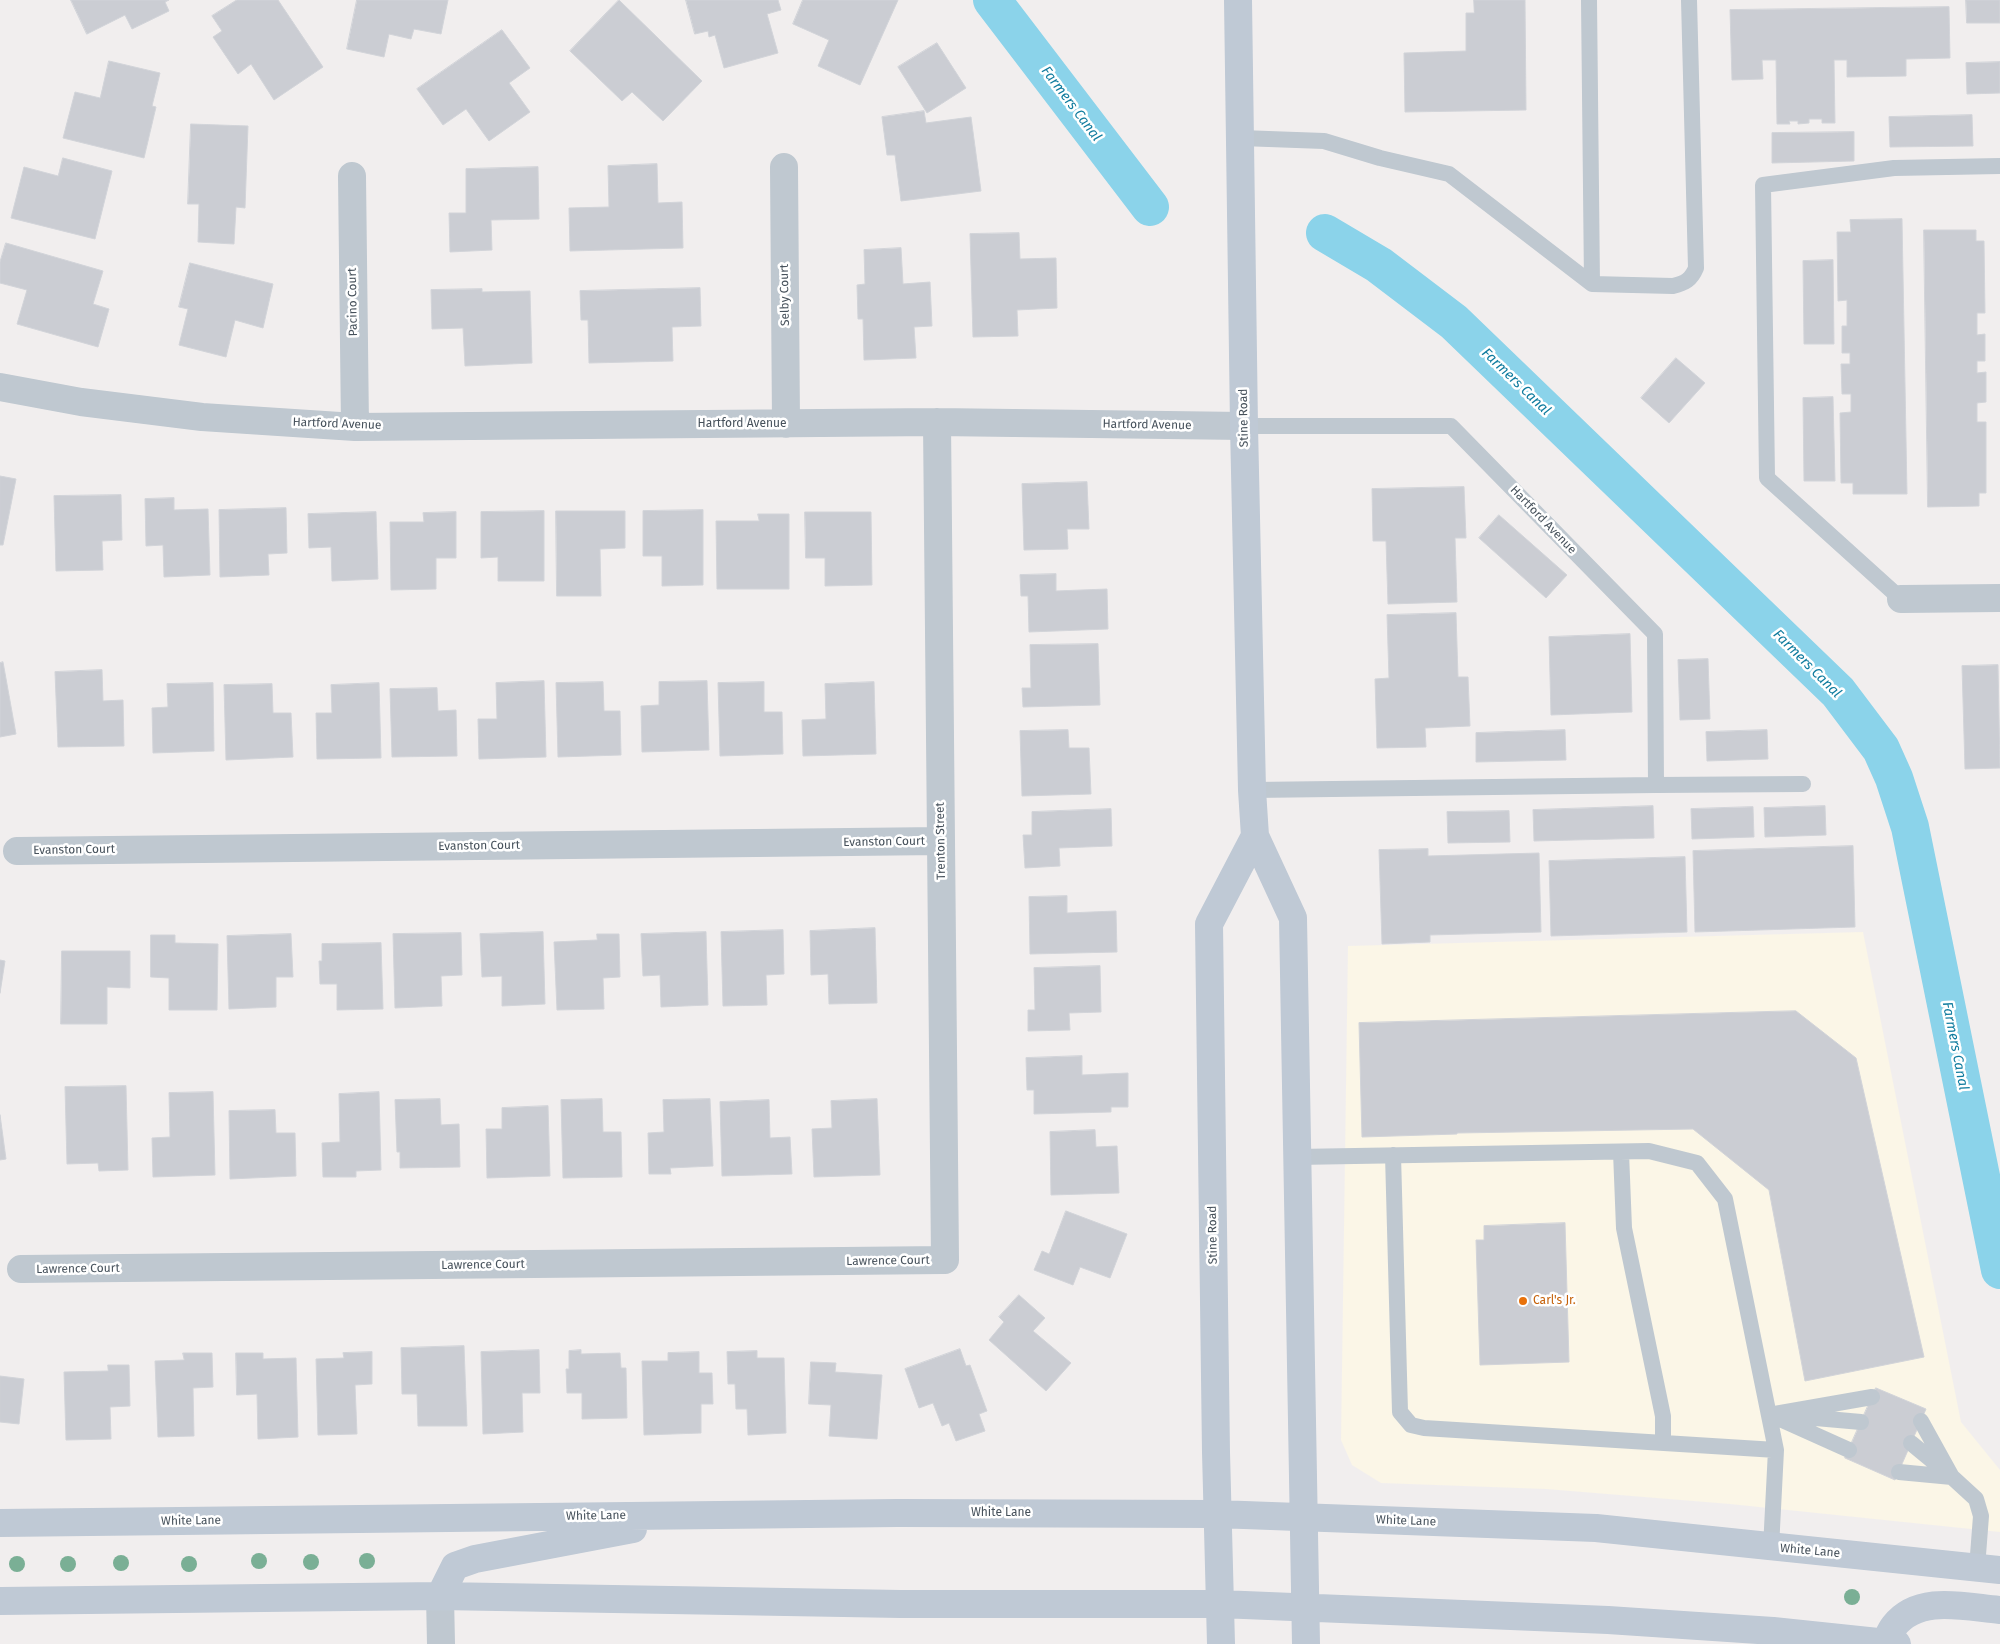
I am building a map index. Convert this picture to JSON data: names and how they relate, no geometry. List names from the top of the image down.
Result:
{
  "streets": {
    "main road": ["Stine Road", "White Lane"],
    "street": [
      "Selby Court",
      "Pacino Court",
      "Hartford Avenue",
      "Trenton Street",
      "Evanston Court",
      "Lawrence Court"
    ]
  },
  "crossings": [
    ["Selby Court", "Hartford Avenue"],
    ["Pacino Court", "Hartford Avenue"],
    ["Stine Road", "Hartford Avenue"],
    ["Stine Road", "White Lane"],
    ["Hartford Avenue", "Trenton Street"],
    ["Trenton Street", "Evanston Court"],
    ["Trenton Street", "Lawrence Court"]
  ],
  "water": ["Farmers Canal"],
  "places": ["Carl's Jr."]
}
